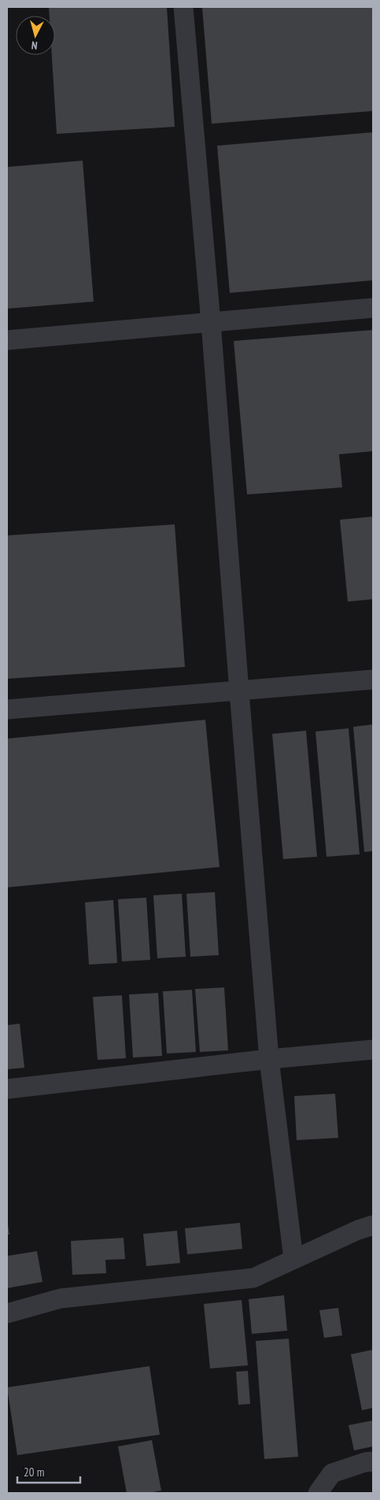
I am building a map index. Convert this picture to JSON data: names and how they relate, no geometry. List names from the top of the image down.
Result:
{
  "scale_bar": "20 m",
  "north": "bottom"
}
